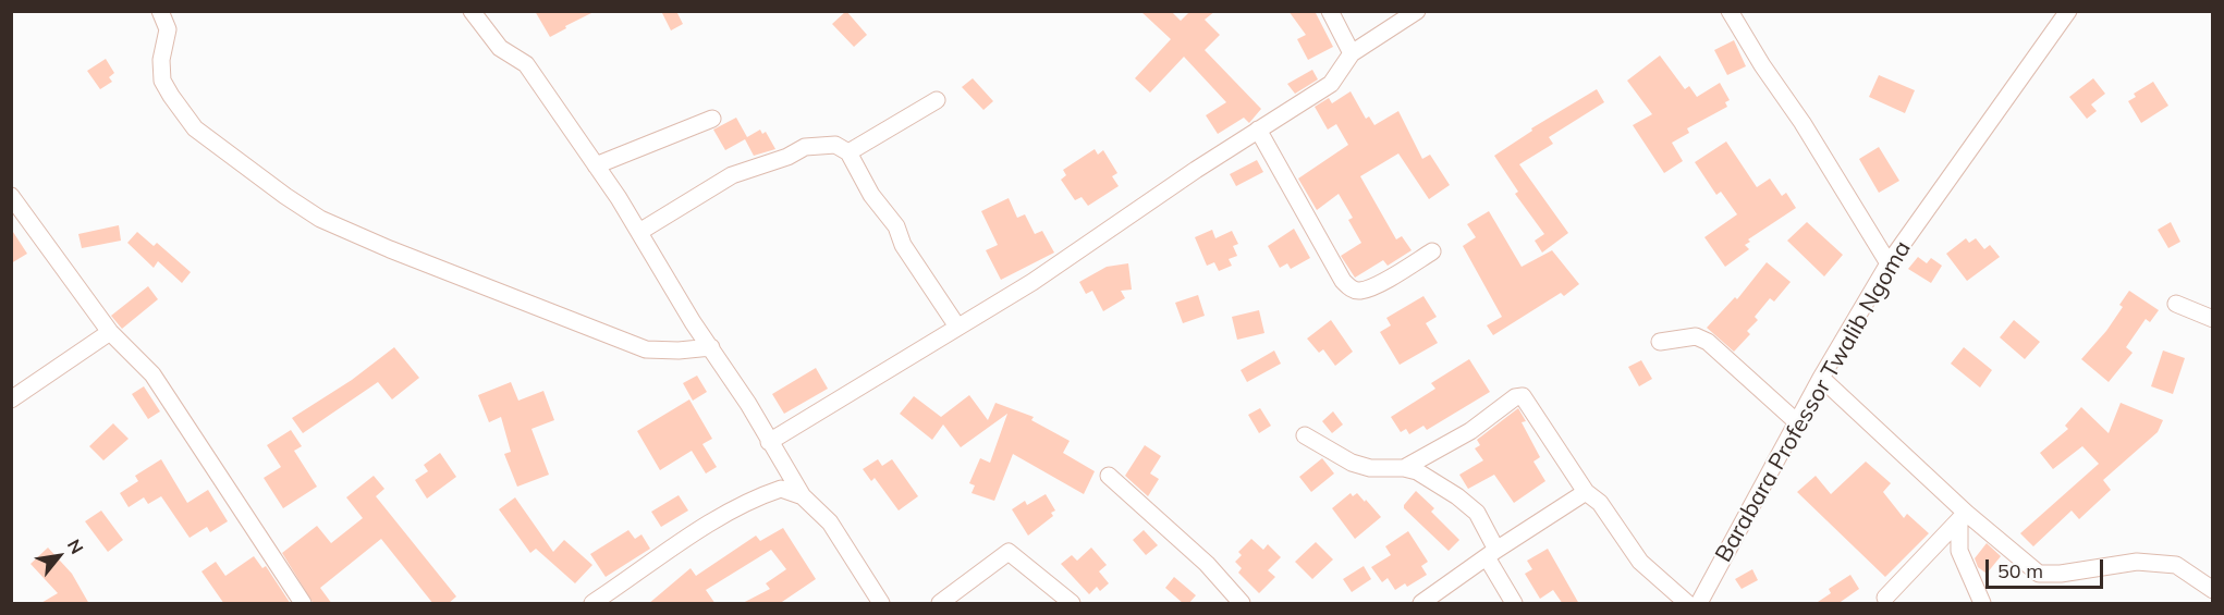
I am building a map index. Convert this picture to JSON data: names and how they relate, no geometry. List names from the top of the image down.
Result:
{
  "streets": {
    "street": ["Barabara Professor Twalib Ngoma"]
  },
  "scale_bar": "50 m",
  "north": "top right"
}
